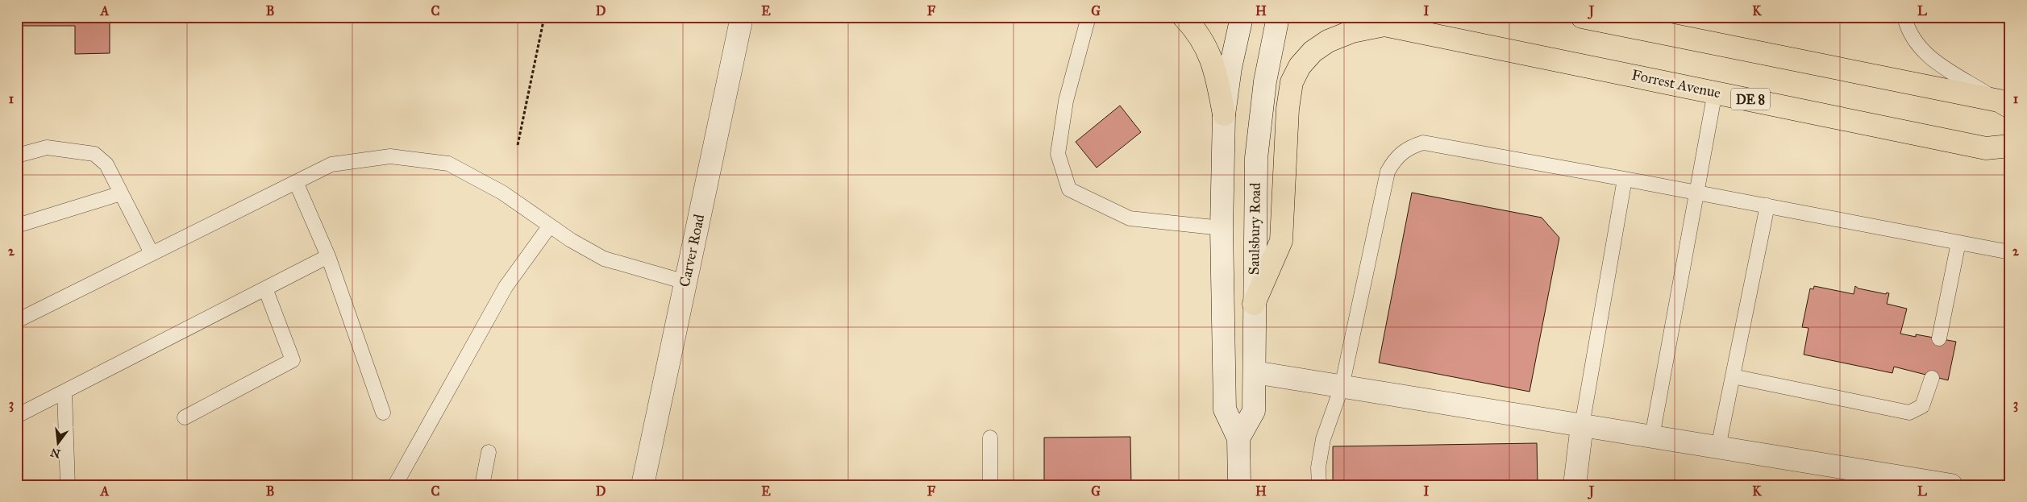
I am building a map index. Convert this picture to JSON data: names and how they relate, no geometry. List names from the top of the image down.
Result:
{
  "streets": {
    "highway": ["Forrest Avenue", "DE 8"],
    "street": ["Saulsbury Road", "Carver Road"]
  },
  "north": "bottom",
  "grid": {
    "columns": [
      "A",
      "B",
      "C",
      "D",
      "E",
      "F",
      "G",
      "H",
      "I",
      "J",
      "K",
      "L"
    ],
    "rows": ["1", "2", "3"]
  }
}
